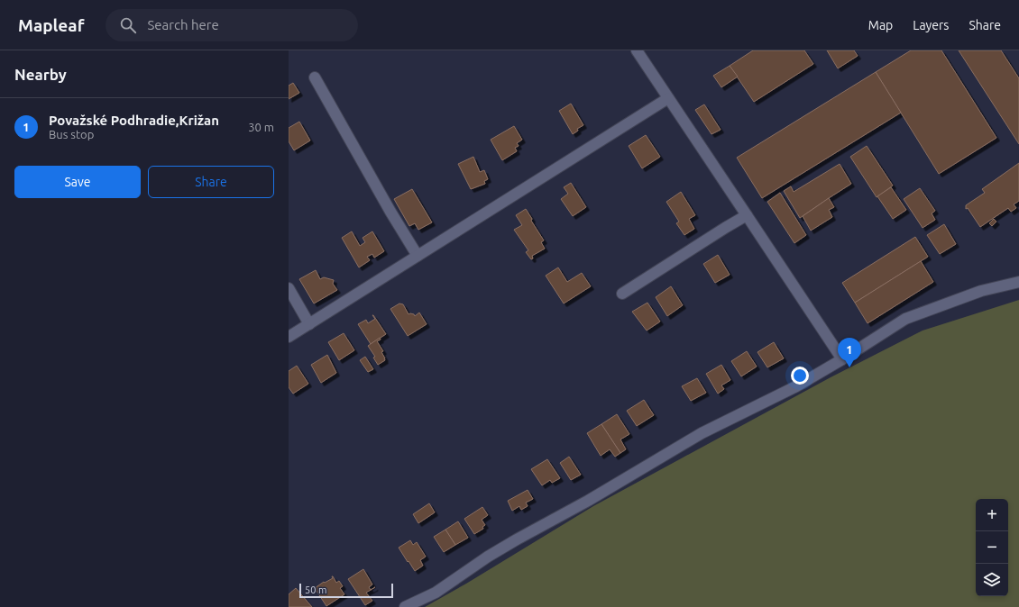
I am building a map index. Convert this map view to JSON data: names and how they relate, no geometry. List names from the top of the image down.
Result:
{
  "scale_bar": "50 m",
  "page": {
    "header": "Mapleaf",
    "search": "Search here",
    "nav": ["Map", "Layers", "Share"],
    "heading": "Nearby",
    "list": [
      {
        "mark": "1",
        "name": "Považské Podhradie,Križan",
        "note": "Bus stop",
        "value": "30 m"
      }
    ],
    "buttons": ["Save", "Share"],
    "pins": "1",
    "map_buttons": ["+", "−"],
    "scale": "50 m"
  }
}
